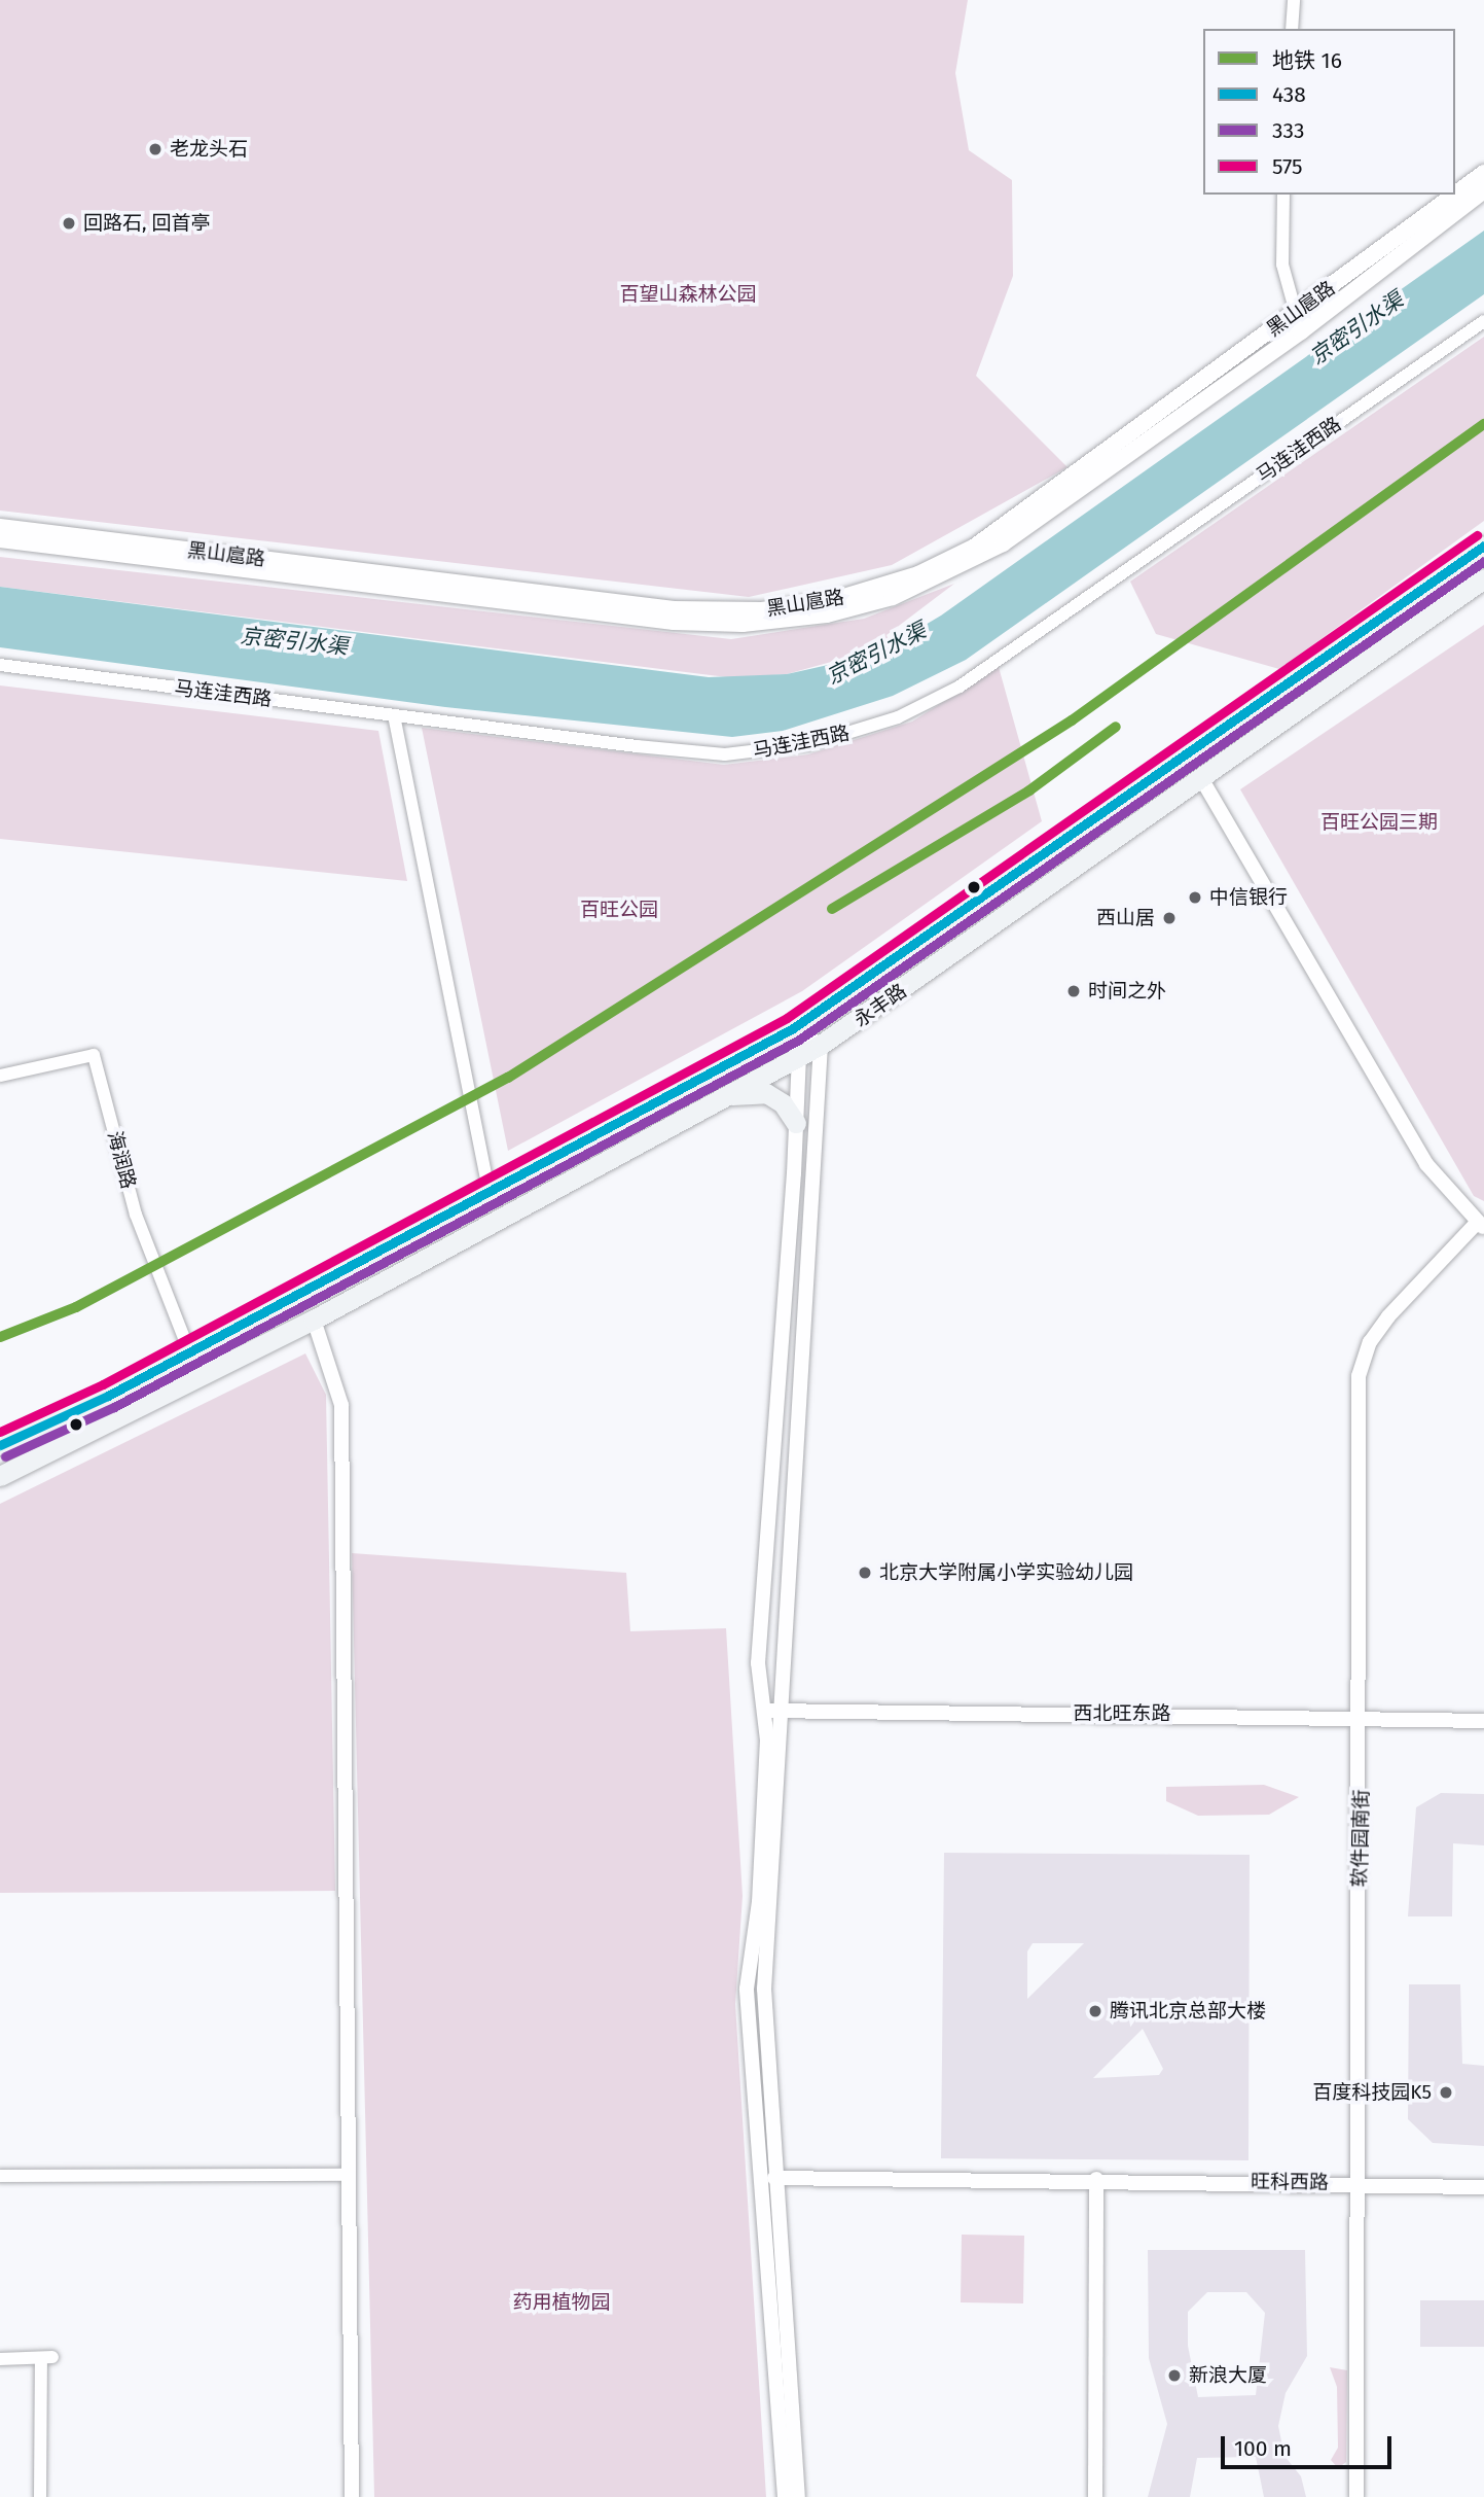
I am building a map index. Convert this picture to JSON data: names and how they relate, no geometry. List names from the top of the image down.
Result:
{
  "streets": {
    "main road": ["黑山扈路", "永丰路"],
    "street": [
      "马连洼西路",
      "海润路",
      "西北旺东路",
      "软件园南街",
      "旺科西路"
    ]
  },
  "crossings": [
    ["永丰路", "海润路"],
    ["西北旺东路", "软件园南街"],
    ["软件园南街", "旺科西路"]
  ],
  "water": ["京密引水渠"],
  "parks": [
    "百望山森林公园",
    "百旺公园三期",
    "百旺公园",
    "药用植物园"
  ],
  "places": [
    "老龙头石",
    "回路石, 回首亭",
    "中信银行",
    "西山居",
    "时间之外",
    "北京大学附属小学实验幼儿园",
    "腾讯北京总部大楼",
    "百度科技园K5",
    "新浪大厦"
  ],
  "lines": [
    "metro line 16",
    "transit line 575",
    "transit line 438",
    "transit line 333"
  ],
  "legend": [
    "地铁 16",
    "438",
    "333",
    "575"
  ],
  "scale_bar": "100 m"
}
